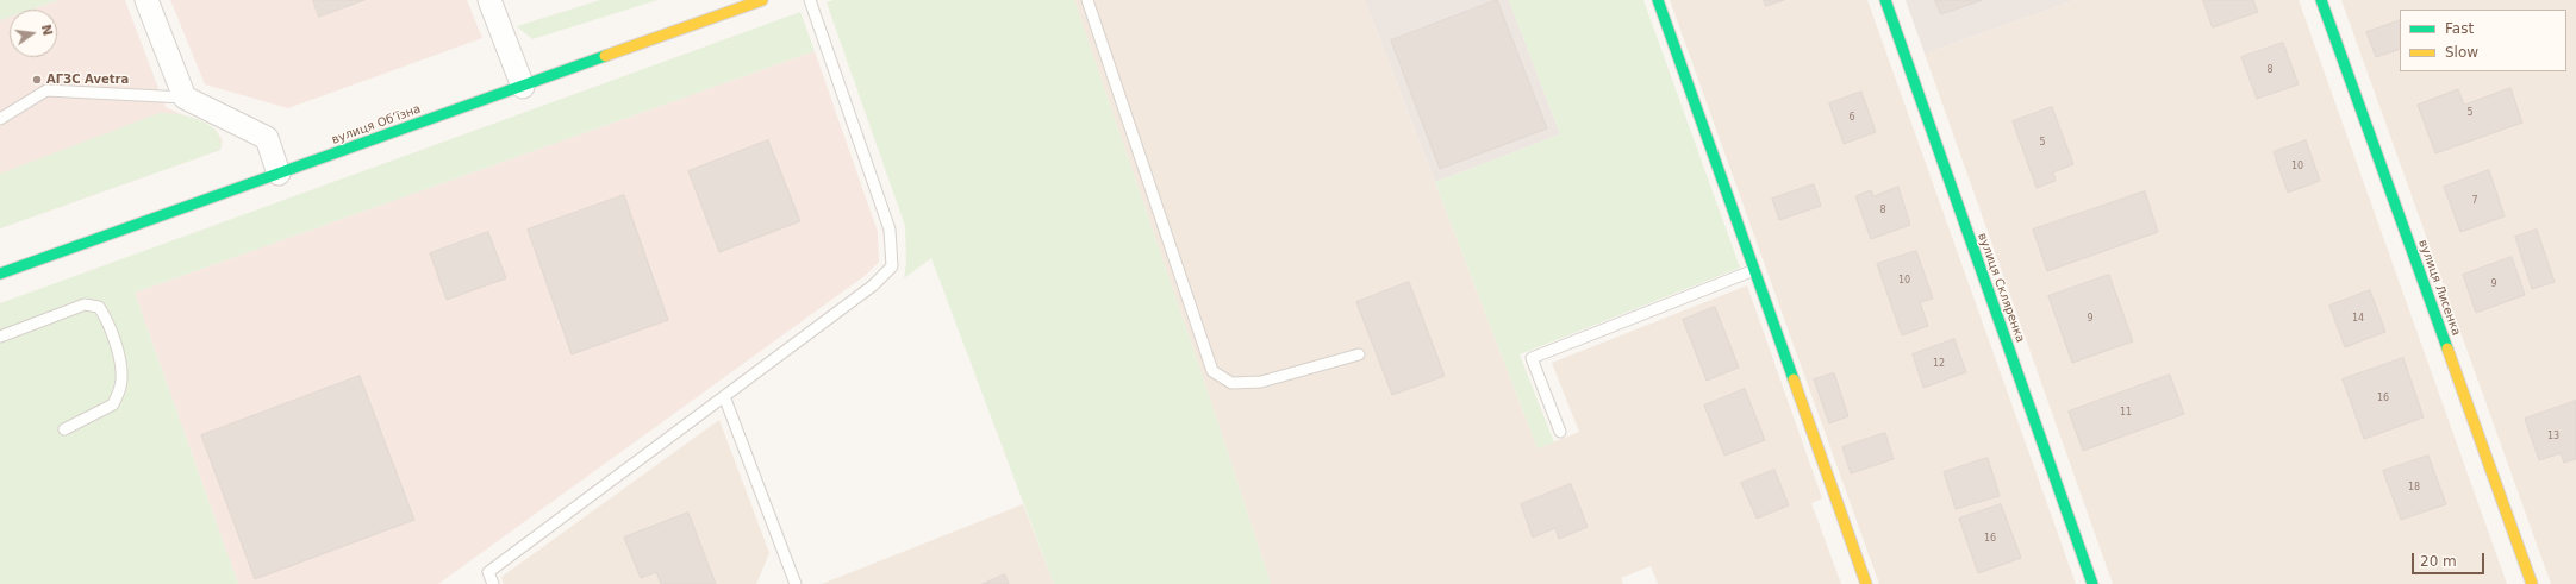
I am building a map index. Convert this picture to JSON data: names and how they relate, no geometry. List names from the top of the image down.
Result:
{
  "streets": {
    "main road": ["вулиця Об’їзна", "вулиця Скляренка", "вулиця Лисенка"]
  },
  "places": ["АГЗС Avetra"],
  "house_numbers": [
    "8",
    "5",
    "6",
    "5",
    "10",
    "7",
    "8",
    "10",
    "9",
    "9",
    "14",
    "12",
    "16",
    "11",
    "13",
    "18",
    "16"
  ],
  "legend": ["Fast", "Slow"],
  "scale_bar": "20 m",
  "north": "right"
}
